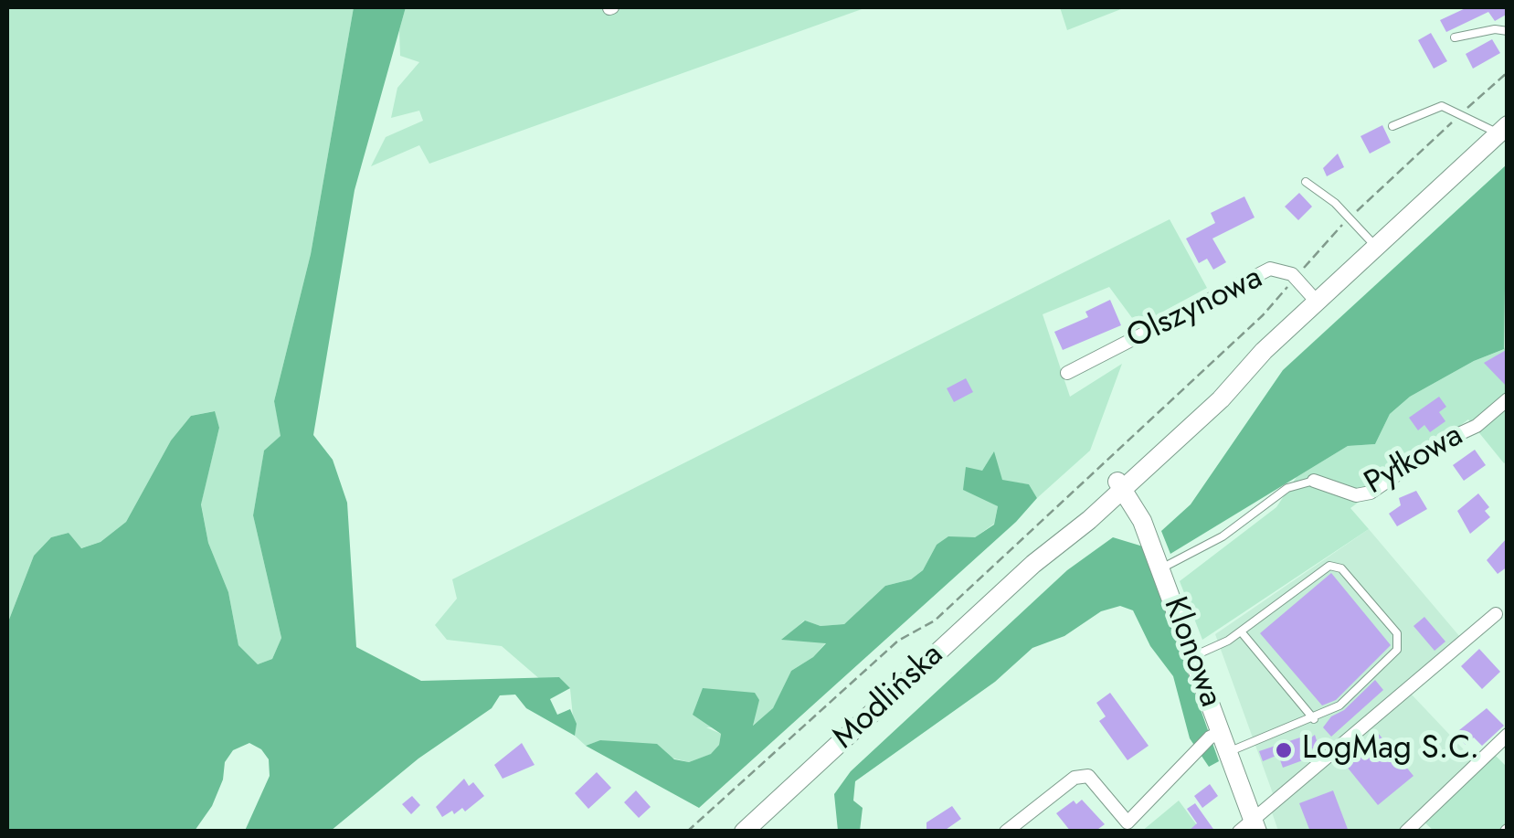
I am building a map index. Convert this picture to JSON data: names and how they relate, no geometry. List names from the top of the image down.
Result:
{
  "streets": {
    "main road": ["Klonowa", "Modlińska"],
    "street": ["Olszynowa", "Pyłkowa"]
  },
  "crossings": [
    ["Olszynowa", "Modlińska"],
    ["Klonowa", "Modlińska"]
  ],
  "places": ["LogMag S.C."]
}
